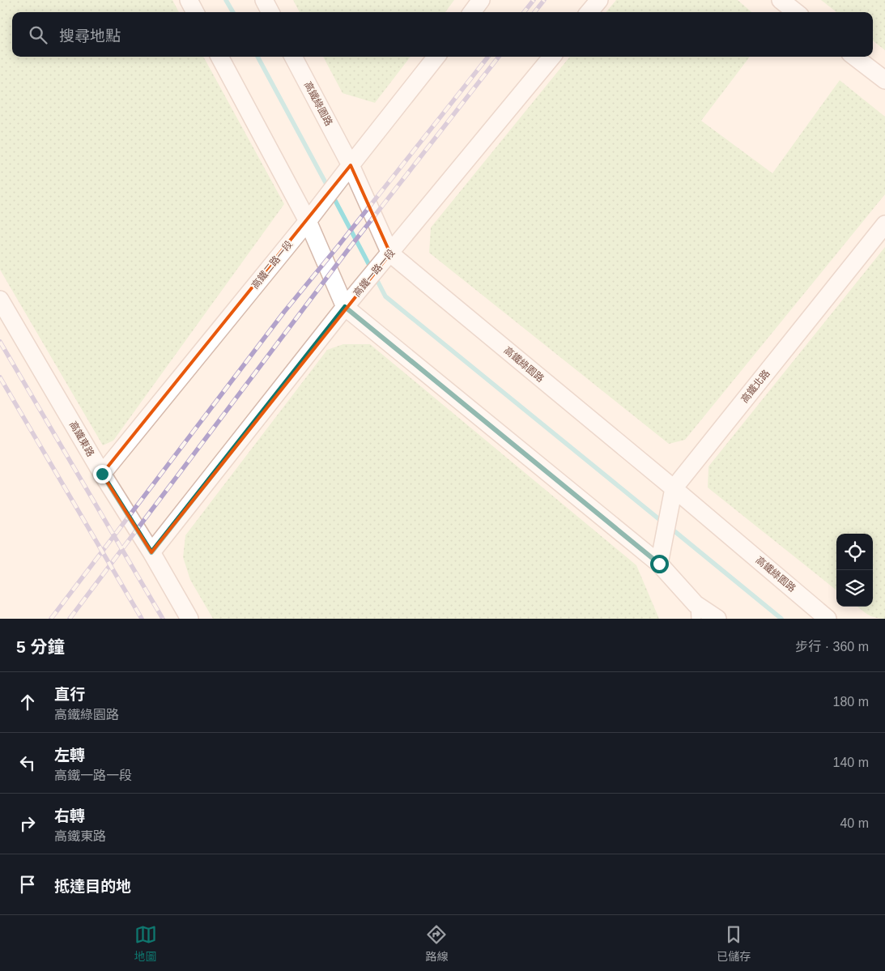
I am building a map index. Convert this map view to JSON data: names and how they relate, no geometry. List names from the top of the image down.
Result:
{
  "streets": {
    "street": [
      "高鐵綠園路",
      "高鐵二路一段",
      "高鐵一路一段",
      "高鐵北路",
      "高鐵東路"
    ]
  },
  "crossings": [
    ["高鐵綠園路", "高鐵二路一段"],
    ["高鐵綠園路", "高鐵一路一段"],
    ["高鐵綠園路", "高鐵北路"],
    ["高鐵二路一段", "高鐵東路"],
    ["高鐵一路一段", "高鐵東路"]
  ],
  "page": {
    "search": "搜尋地點",
    "heading": ["5 分鐘", "步行 · 360 m"],
    "list": [
      ["直行", "高鐵綠園路", "180 m"],
      ["左轉", "高鐵一路一段", "140 m"],
      ["右轉", "高鐵東路", "40 m"],
      "抵達目的地"
    ],
    "nav": ["地圖", "路線", "已儲存"]
  }
}
